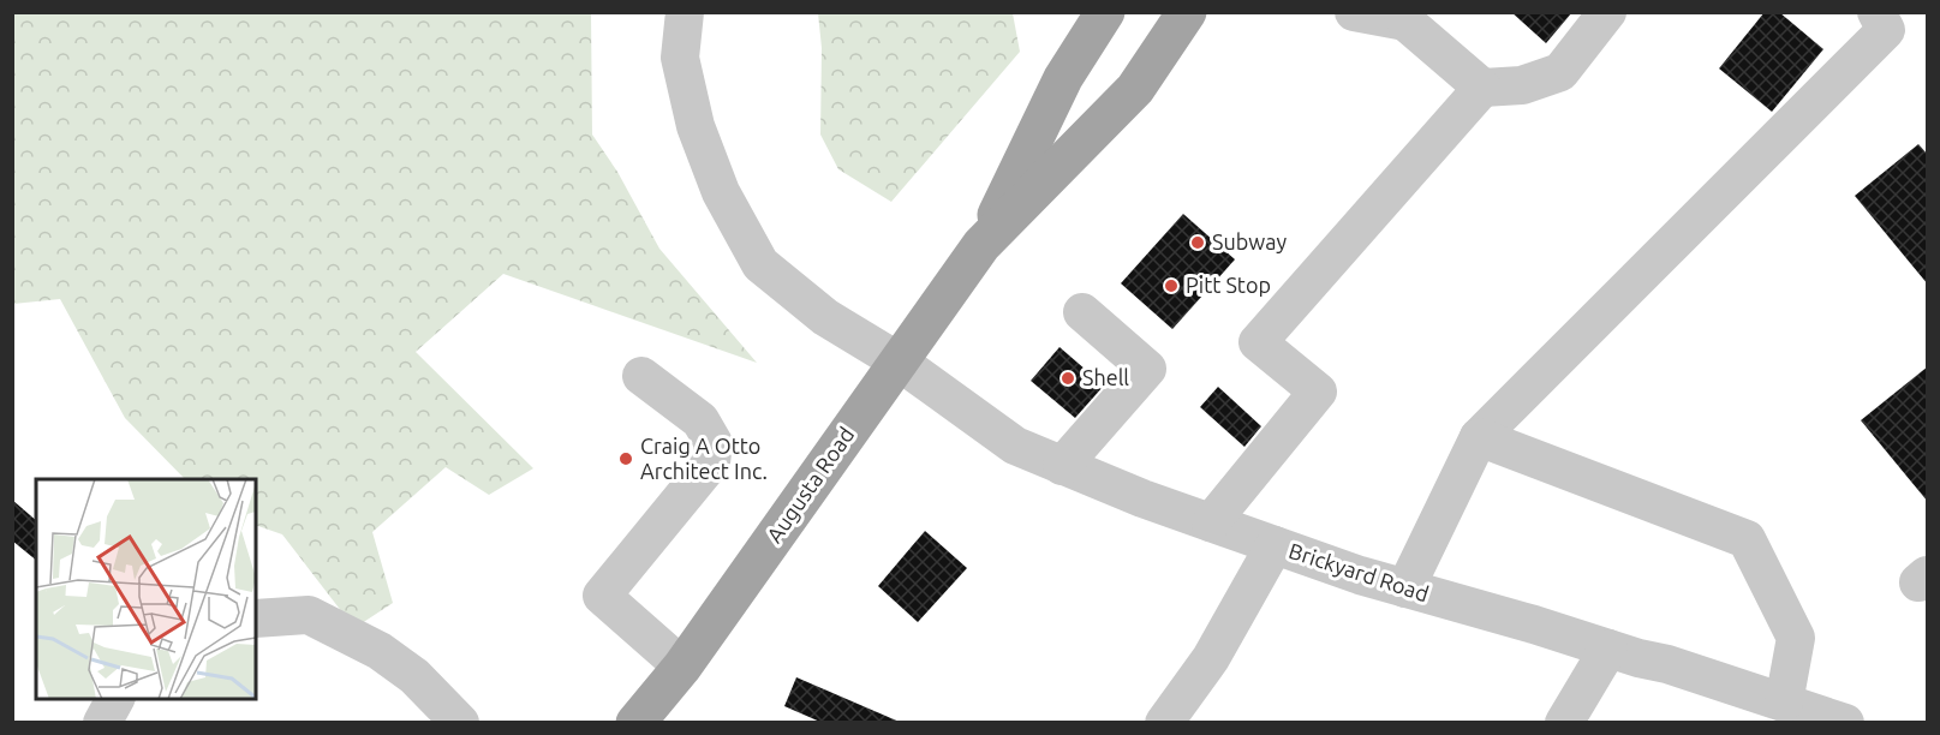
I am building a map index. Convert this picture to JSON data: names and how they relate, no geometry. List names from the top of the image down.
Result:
{
  "streets": {
    "main road": ["Augusta Road"],
    "street": ["Brickyard Road"]
  },
  "crossings": [
    ["Augusta Road", "Brickyard Road"]
  ],
  "places": [
    "Subway",
    "Pitt Stop",
    "Shell",
    "Craig A Otto Architect Inc."
  ]
}
